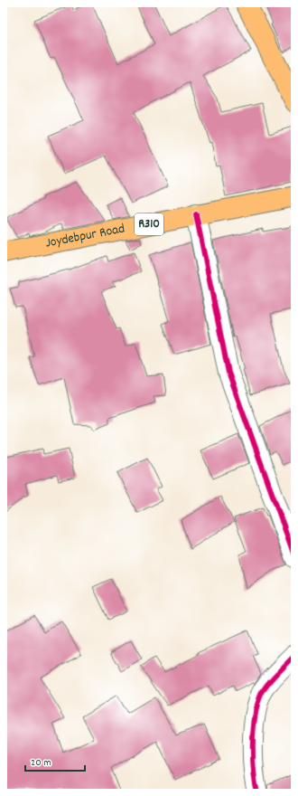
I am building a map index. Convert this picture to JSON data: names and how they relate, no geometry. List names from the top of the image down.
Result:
{
  "streets": {
    "main road": ["R310", "Joydebpur Road"]
  },
  "scale_bar": "20 m"
}
